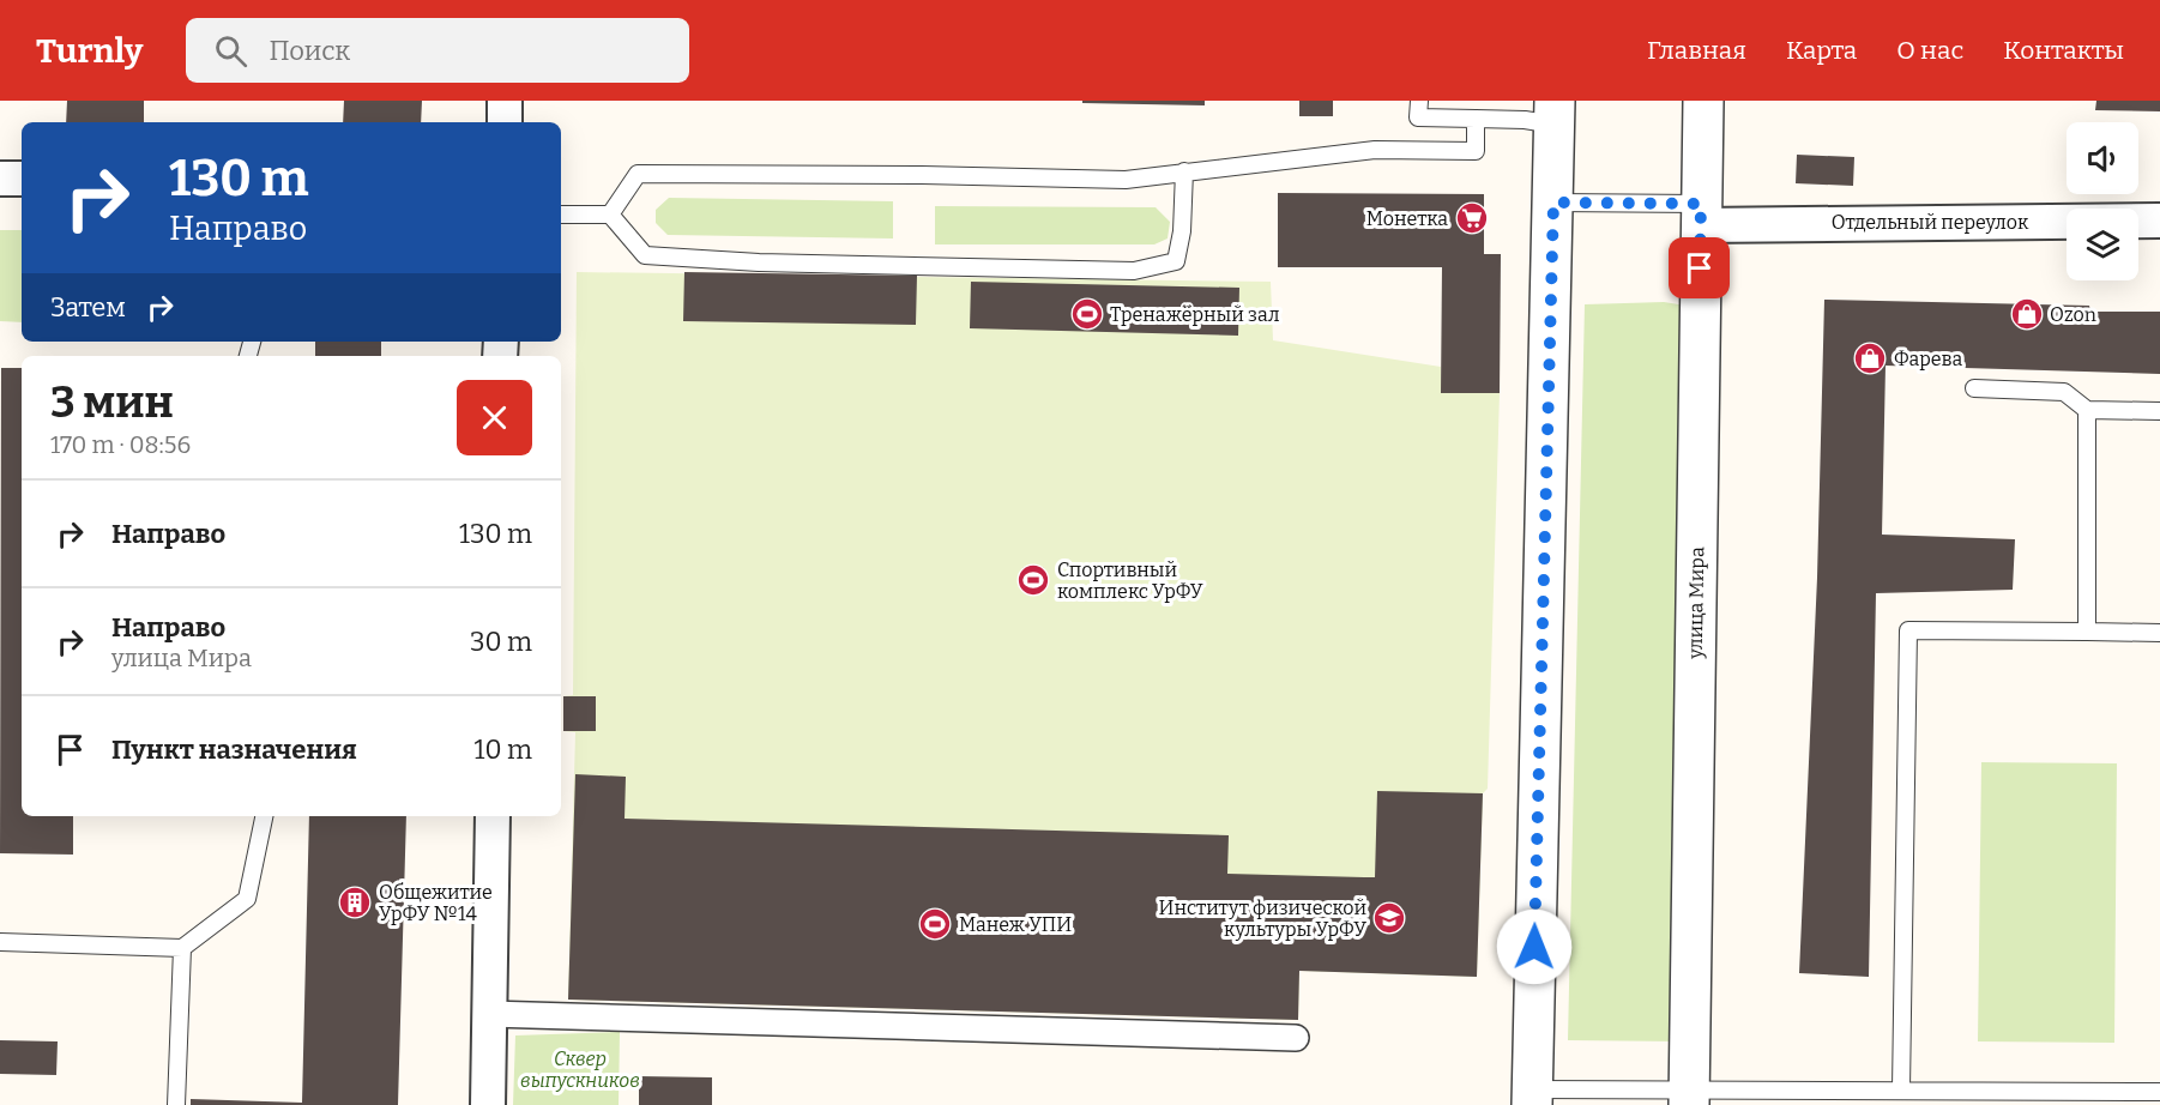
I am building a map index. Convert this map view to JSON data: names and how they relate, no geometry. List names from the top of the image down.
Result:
{
  "streets": {
    "street": ["Отдельный переулок", "улица Мира"]
  },
  "crossings": [
    ["Отдельный переулок", "улица Мира"]
  ],
  "parks": ["Сквер выпускников"],
  "places": {
    "supermarket": ["Монетка"],
    "sports": ["Тренажёрный зал", "Спортивный комплекс УрФУ", "Манеж УПИ"],
    "shop": ["Ozon", "Фарева"],
    "building": ["Общежитие УрФУ №14"],
    "school or university": ["Институт физической культуры УрФУ"]
  },
  "page": {
    "header": "Turnly",
    "search": "Поиск",
    "nav": [
      "Главная",
      "Карта",
      "О нас",
      "Контакты"
    ],
    "turn": ["130 m", "Направо"],
    "then": "Затем",
    "heading": ["3 мин", "170 m · 08:56"],
    "list": [
      {
        "name": "Направо",
        "value": "130 m"
      },
      {
        "name": "Направо",
        "note": "улица Мира",
        "value": "30 m"
      },
      {
        "name": "Пункт назначения",
        "value": "10 m"
      }
    ]
  }
}
